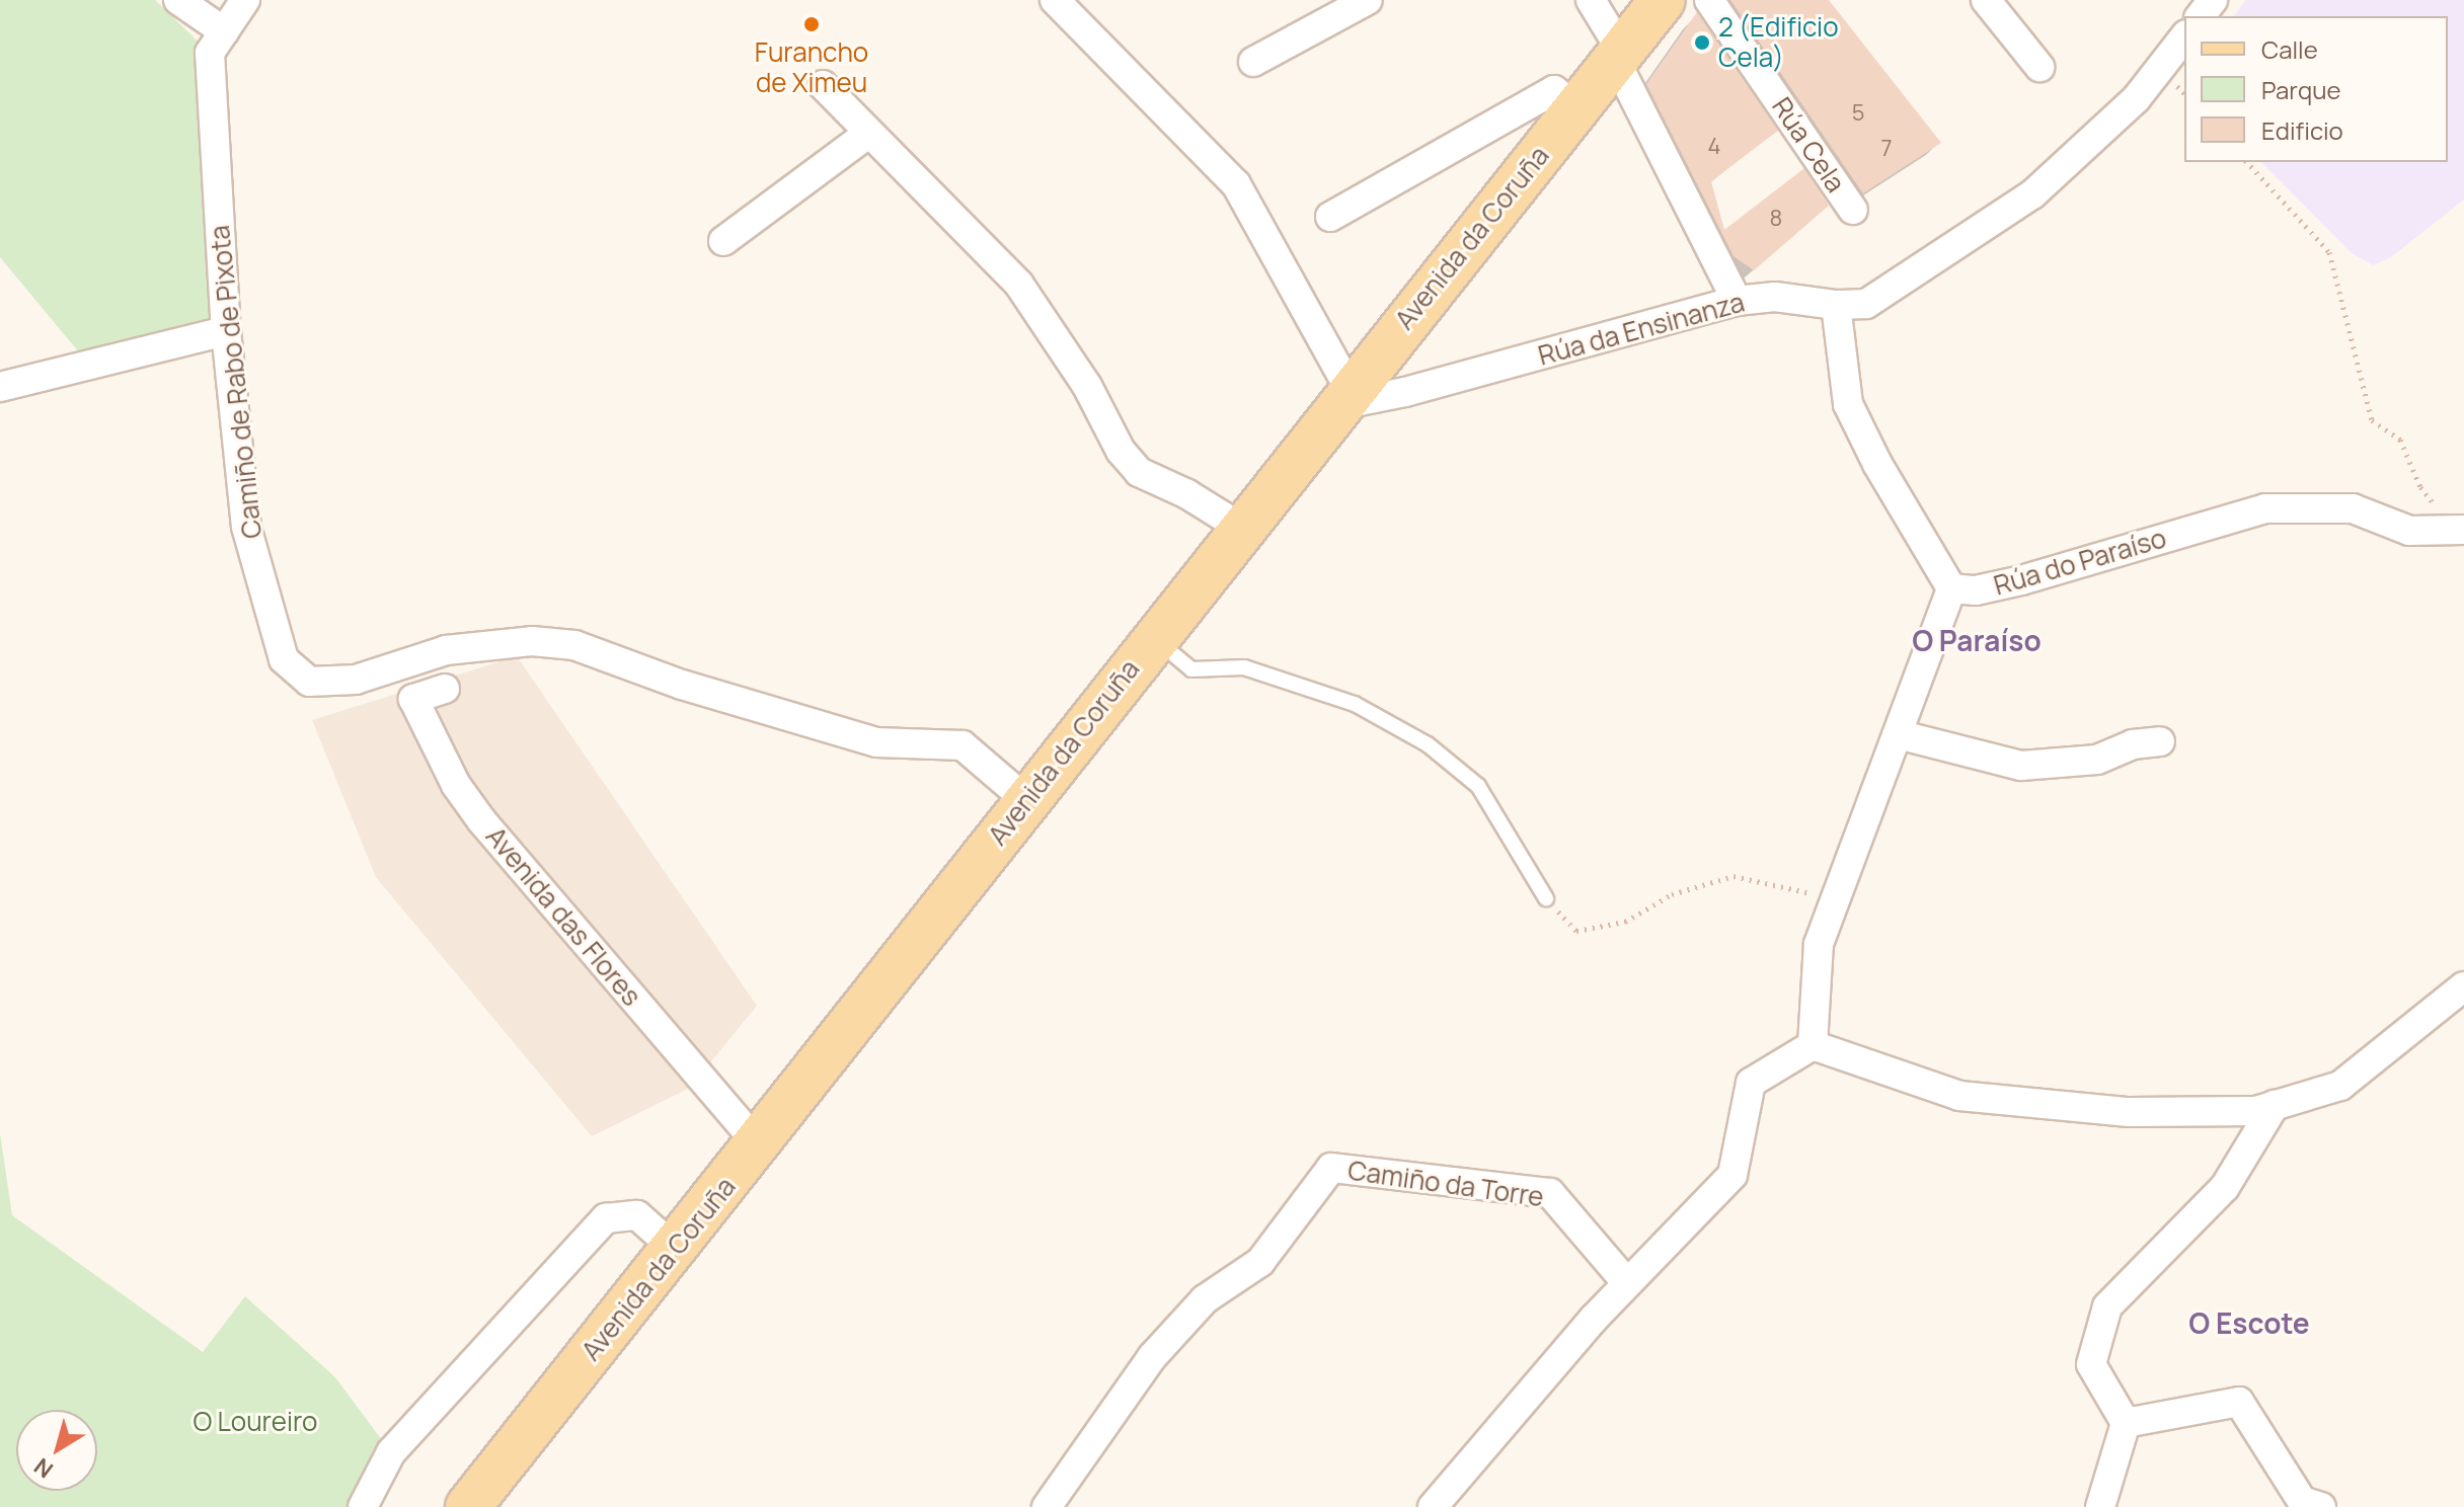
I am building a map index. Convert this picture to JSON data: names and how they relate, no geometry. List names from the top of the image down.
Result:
{
  "streets": {
    "main road": ["Avenida da Coruña"],
    "street": [
      "Rúa Cela",
      "Rúa da Ensinanza",
      "Camiño de Rabo de Pixota",
      "Rúa do Paraíso",
      "Avenida das Flores",
      "Camiño da Torre"
    ]
  },
  "crossings": [
    ["Avenida da Coruña", "Rúa da Ensinanza"],
    ["Avenida da Coruña", "Camiño de Rabo de Pixota"],
    ["Avenida da Coruña", "Avenida das Flores"]
  ],
  "districts": ["O Paraíso", "O Escote"],
  "parks": ["O Loureiro"],
  "places": ["Furancho de Ximeu", "2 (Edificio Cela)"],
  "house_numbers": [
    "5",
    "4",
    "7",
    "8"
  ],
  "legend": ["Calle", "Parque", "Edificio"],
  "north": "bottom left"
}
